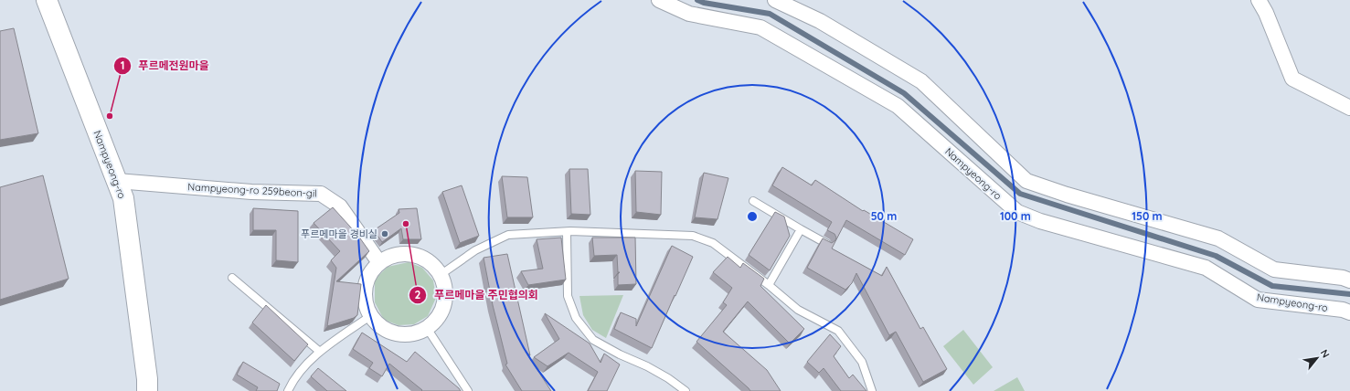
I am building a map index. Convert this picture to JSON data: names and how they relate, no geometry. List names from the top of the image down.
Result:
{
  "streets": {
    "street": ["Nampyeong-ro", "Nampyeong-ro 259beon-gil"]
  },
  "crossings": [
    ["Nampyeong-ro", "Nampyeong-ro 259beon-gil"]
  ],
  "places": ["푸르메전원마을", "푸르메마을 주민협의회", "푸르메마을 경비실"],
  "north": "top right",
  "rings": ["50 m", "100 m", "150 m"]
}
